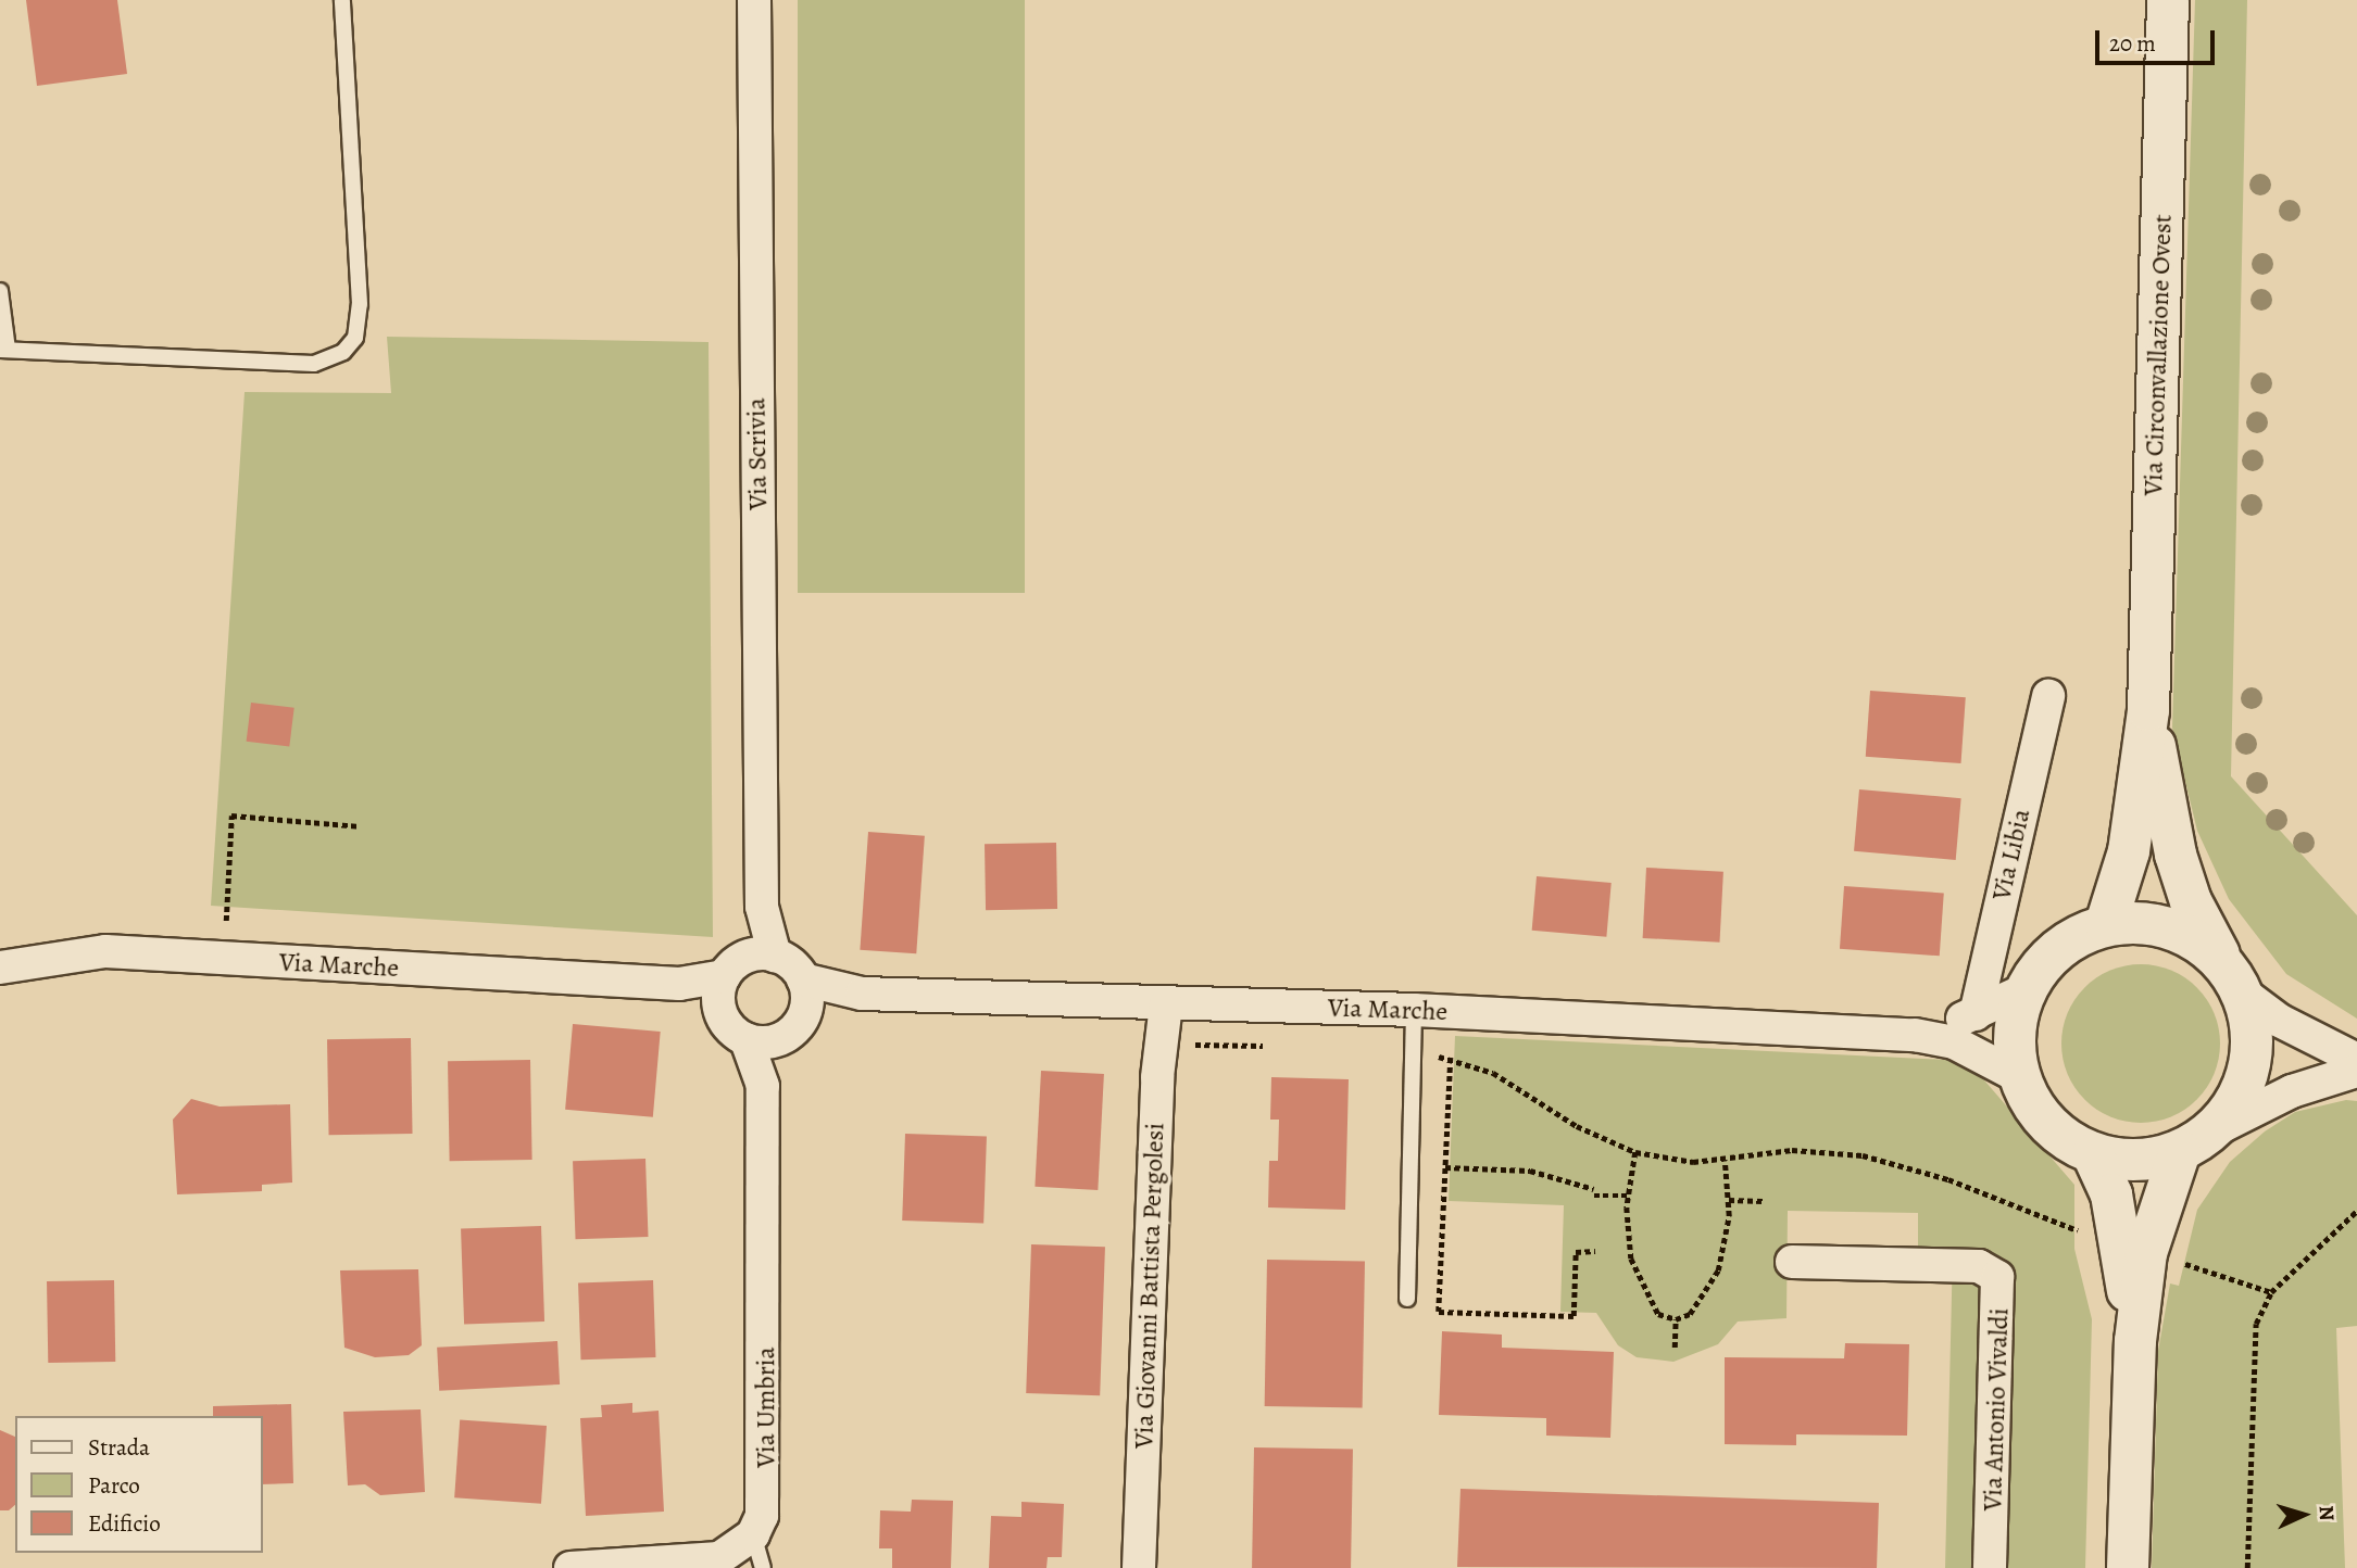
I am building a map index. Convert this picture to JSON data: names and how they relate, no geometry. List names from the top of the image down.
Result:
{
  "streets": {
    "main road": ["Via Circonvallazione Ovest"],
    "street": [
      "Via Scrivia",
      "Via Libia",
      "Via Marche",
      "Via Giovanni Battista Pergolesi",
      "Via Umbria",
      "Via Antonio Vivaldi"
    ]
  },
  "crossings": [
    ["Via Circonvallazione Ovest", "Via Marche"],
    ["Via Scrivia", "Via Marche"],
    ["Via Libia", "Via Marche"],
    ["Via Marche", "Via Giovanni Battista Pergolesi"]
  ],
  "legend": ["Strada", "Parco", "Edificio"],
  "scale_bar": "20 m",
  "north": "right"
}
